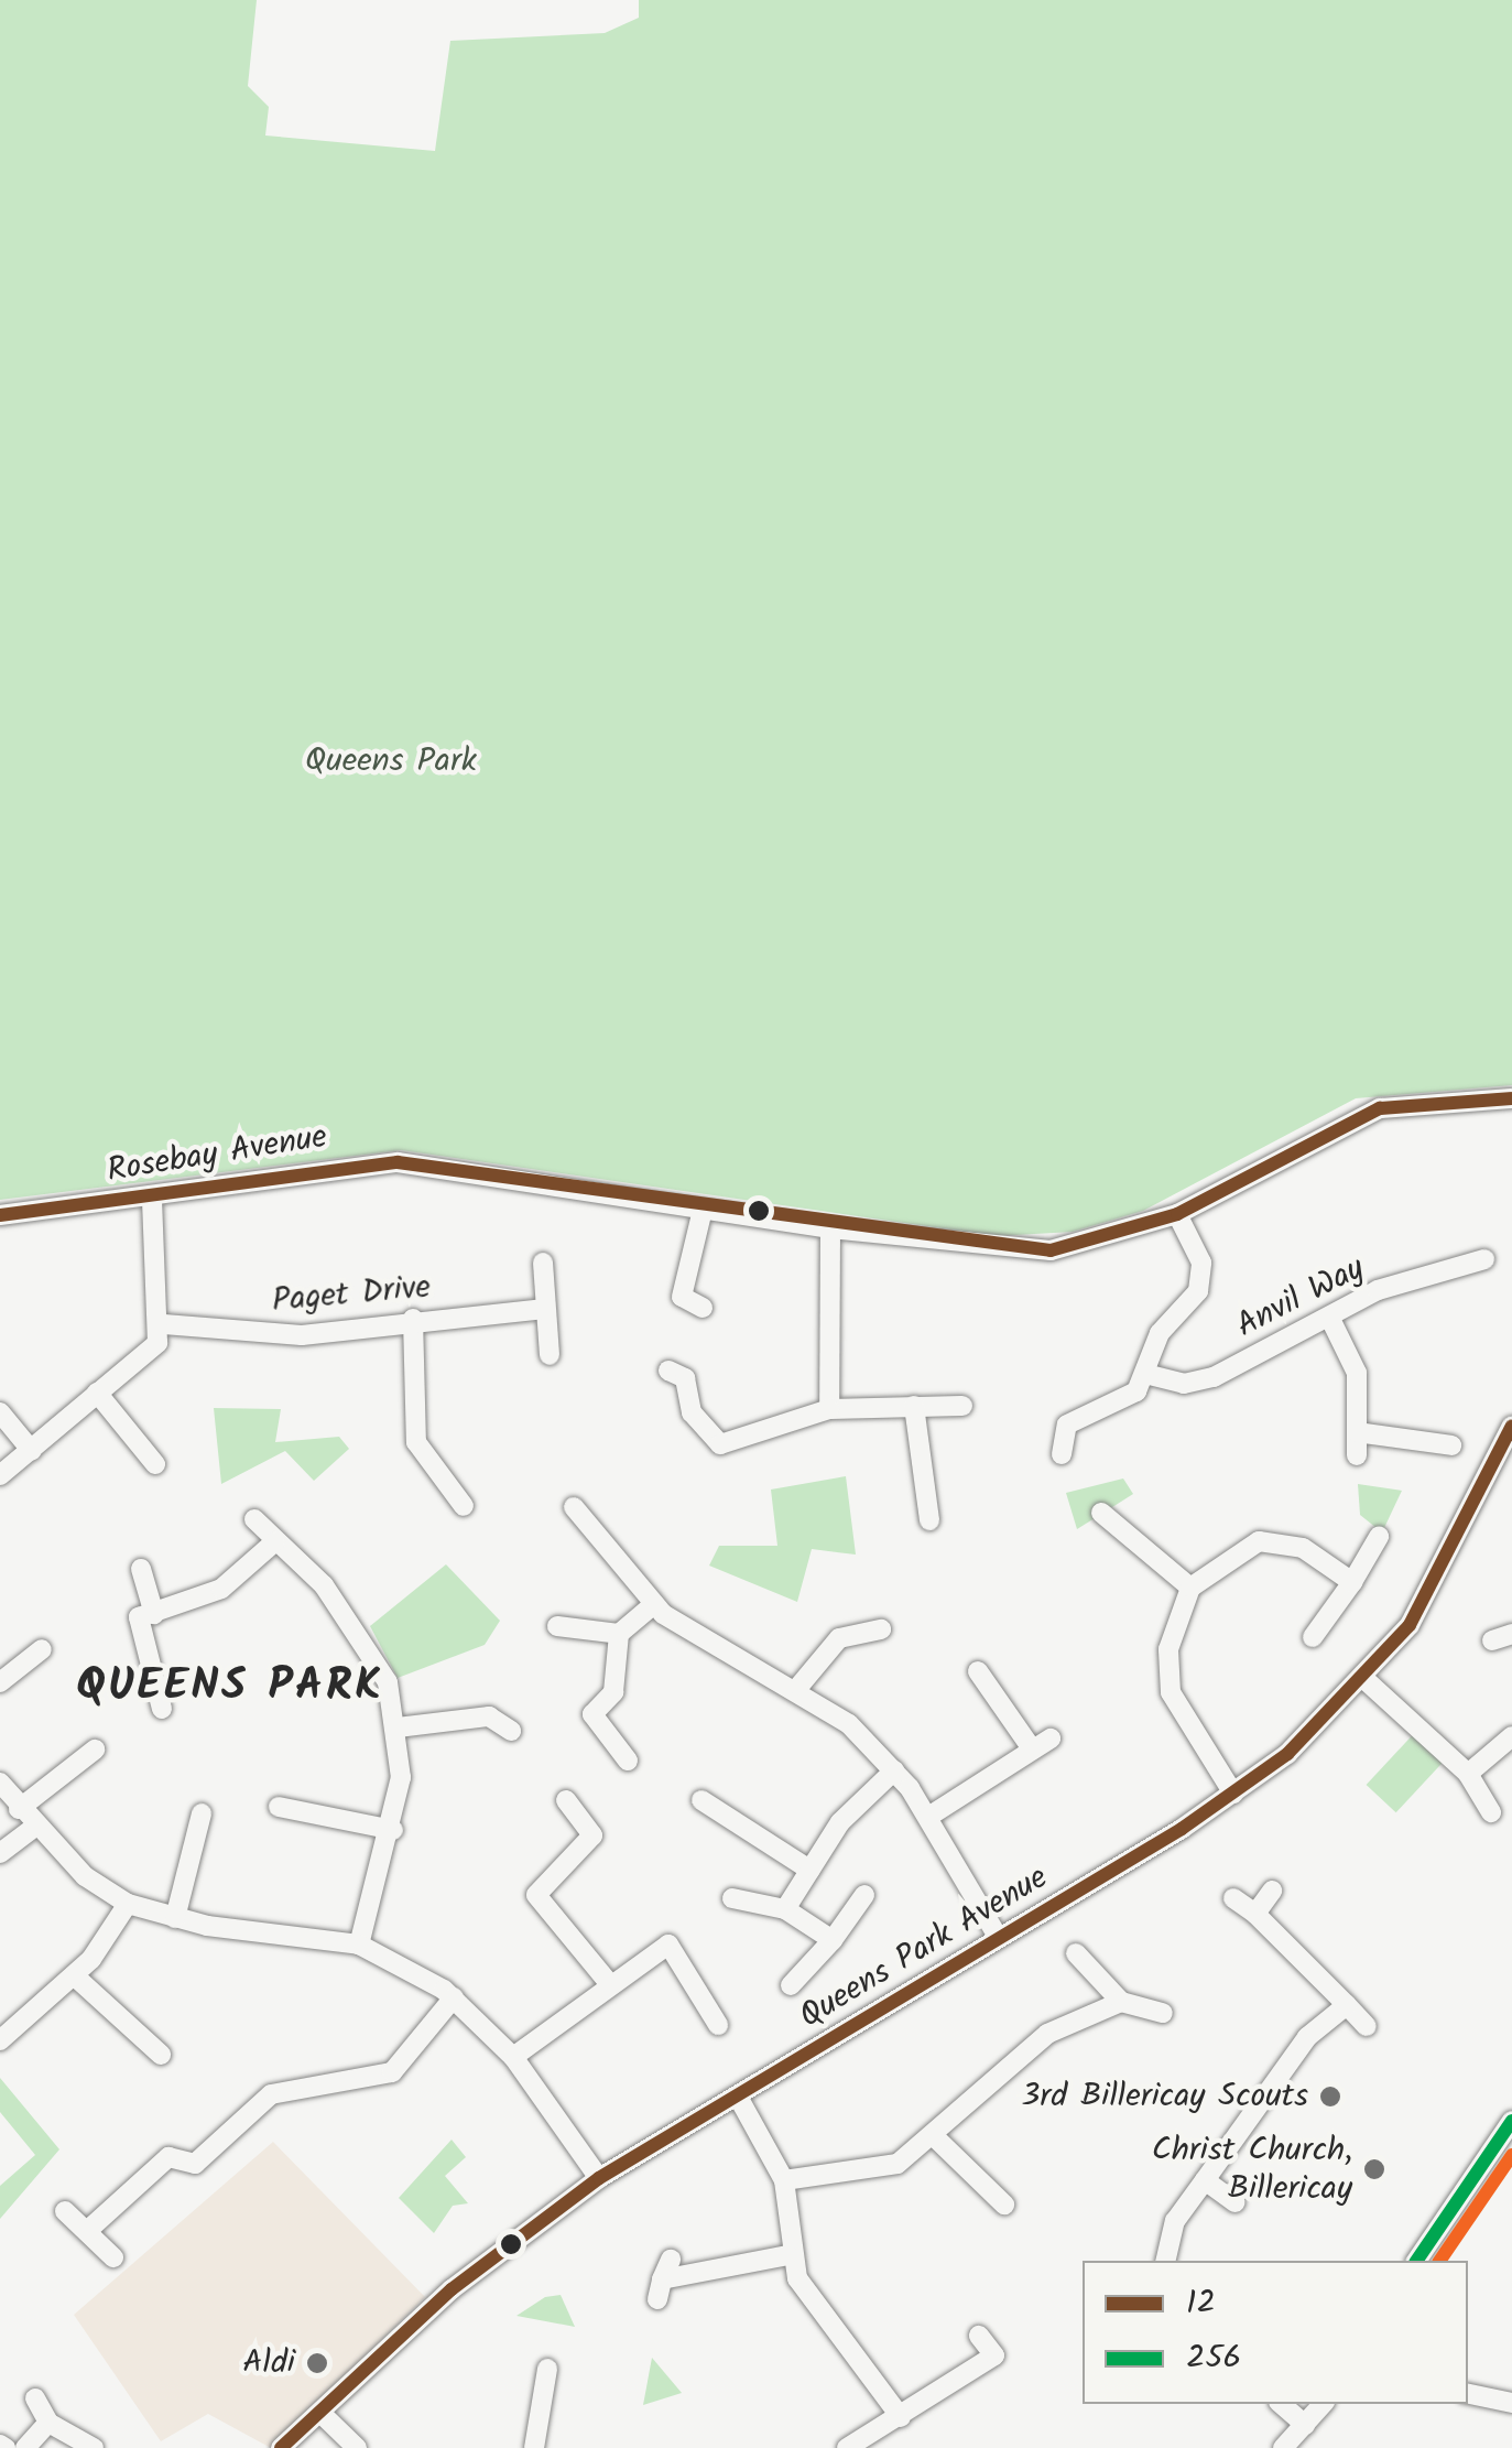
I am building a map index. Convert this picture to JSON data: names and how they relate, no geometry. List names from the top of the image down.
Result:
{
  "streets": {
    "street": [
      "Rosebay Avenue",
      "Paget Drive",
      "Anvil Way",
      "Queens Park Avenue"
    ]
  },
  "districts": ["QUEENS PARK"],
  "parks": ["Queens Park"],
  "places": ["3rd Billericay Scouts", "Christ Church, Billericay", "Aldi"],
  "lines": ["transit line 12", "transit line 256"],
  "legend": ["12", "256"]
}
